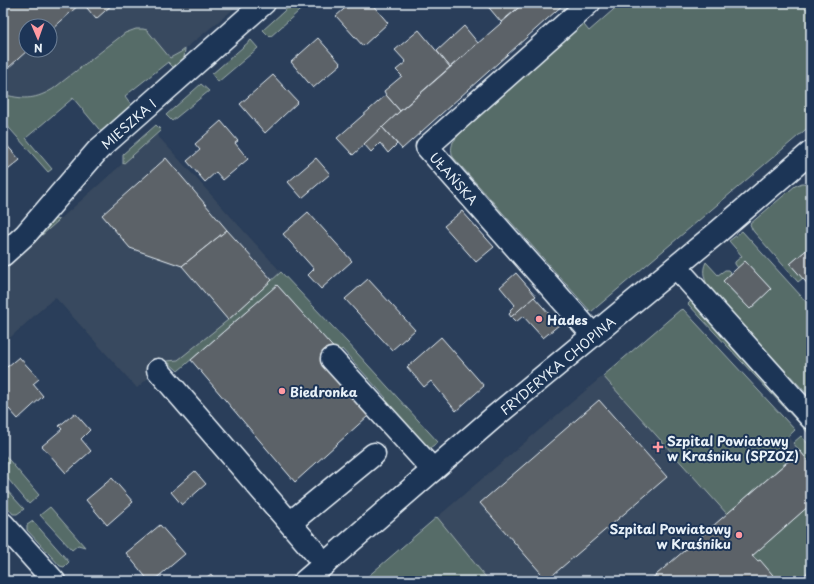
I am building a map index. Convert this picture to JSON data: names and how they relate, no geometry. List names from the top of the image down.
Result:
{
  "streets": {
    "street": ["MIESZKA I", "UŁAŃSKA", "FRYDERYKA CHOPINA"]
  },
  "crossings": [
    ["UŁAŃSKA", "FRYDERYKA CHOPINA"]
  ],
  "places": {
    "other": ["Hades", "Biedronka", "Szpital Powiatowy w Kraśniku"],
    "health": ["Szpital Powiatowy w Kraśniku (SPZOZ)"]
  },
  "north": "bottom"
}
